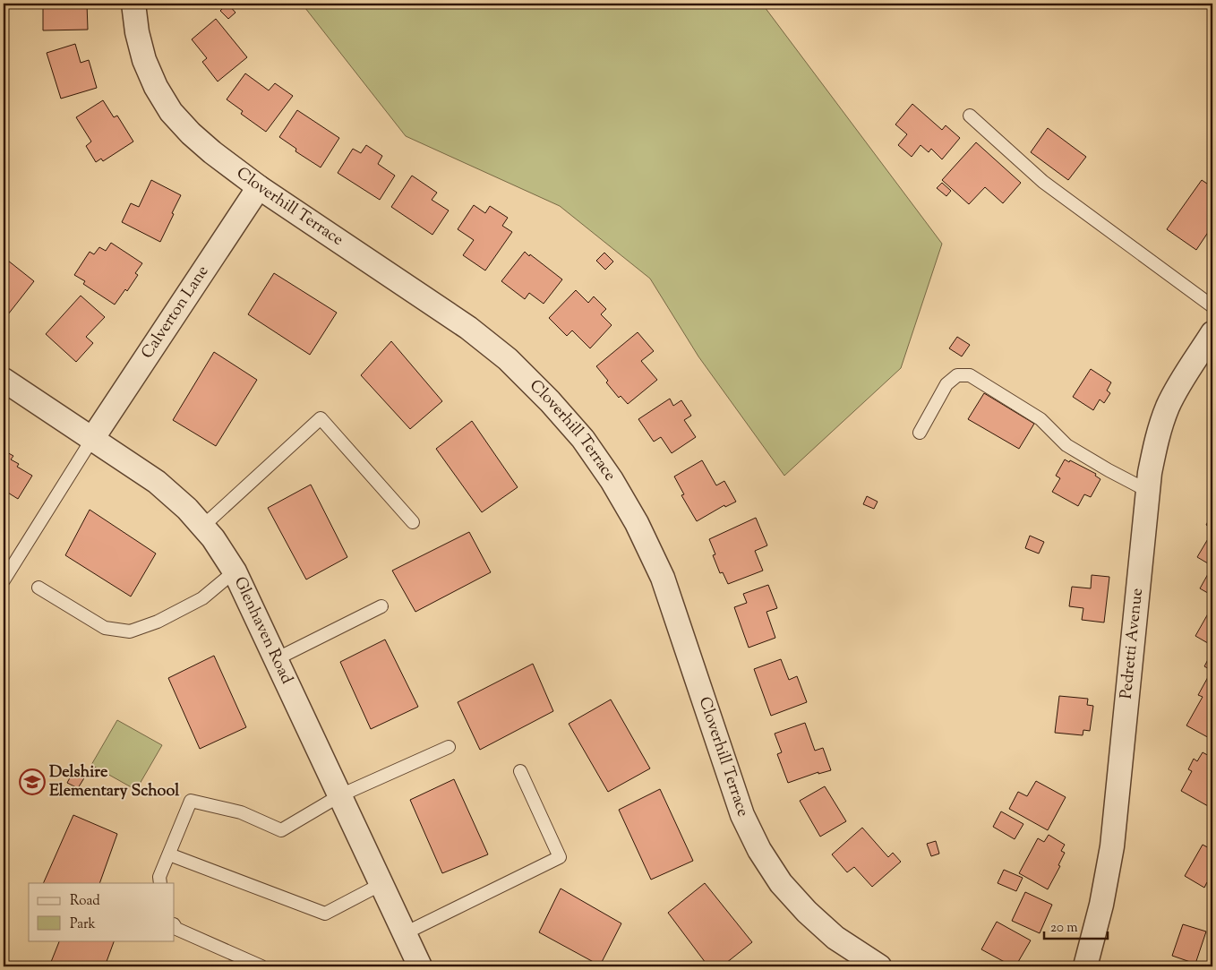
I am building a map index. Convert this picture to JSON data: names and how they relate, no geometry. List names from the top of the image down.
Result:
{
  "streets": {
    "street": [
      "Cloverhill Terrace",
      "Calverton Lane",
      "Glenhaven Road",
      "Pedretti Avenue"
    ]
  },
  "crossings": [
    ["Cloverhill Terrace", "Calverton Lane"],
    ["Calverton Lane", "Glenhaven Road"]
  ],
  "places": {
    "school or university": ["Delshire Elementary School"]
  },
  "legend": ["Road", "Park"],
  "scale_bar": "20 m"
}
